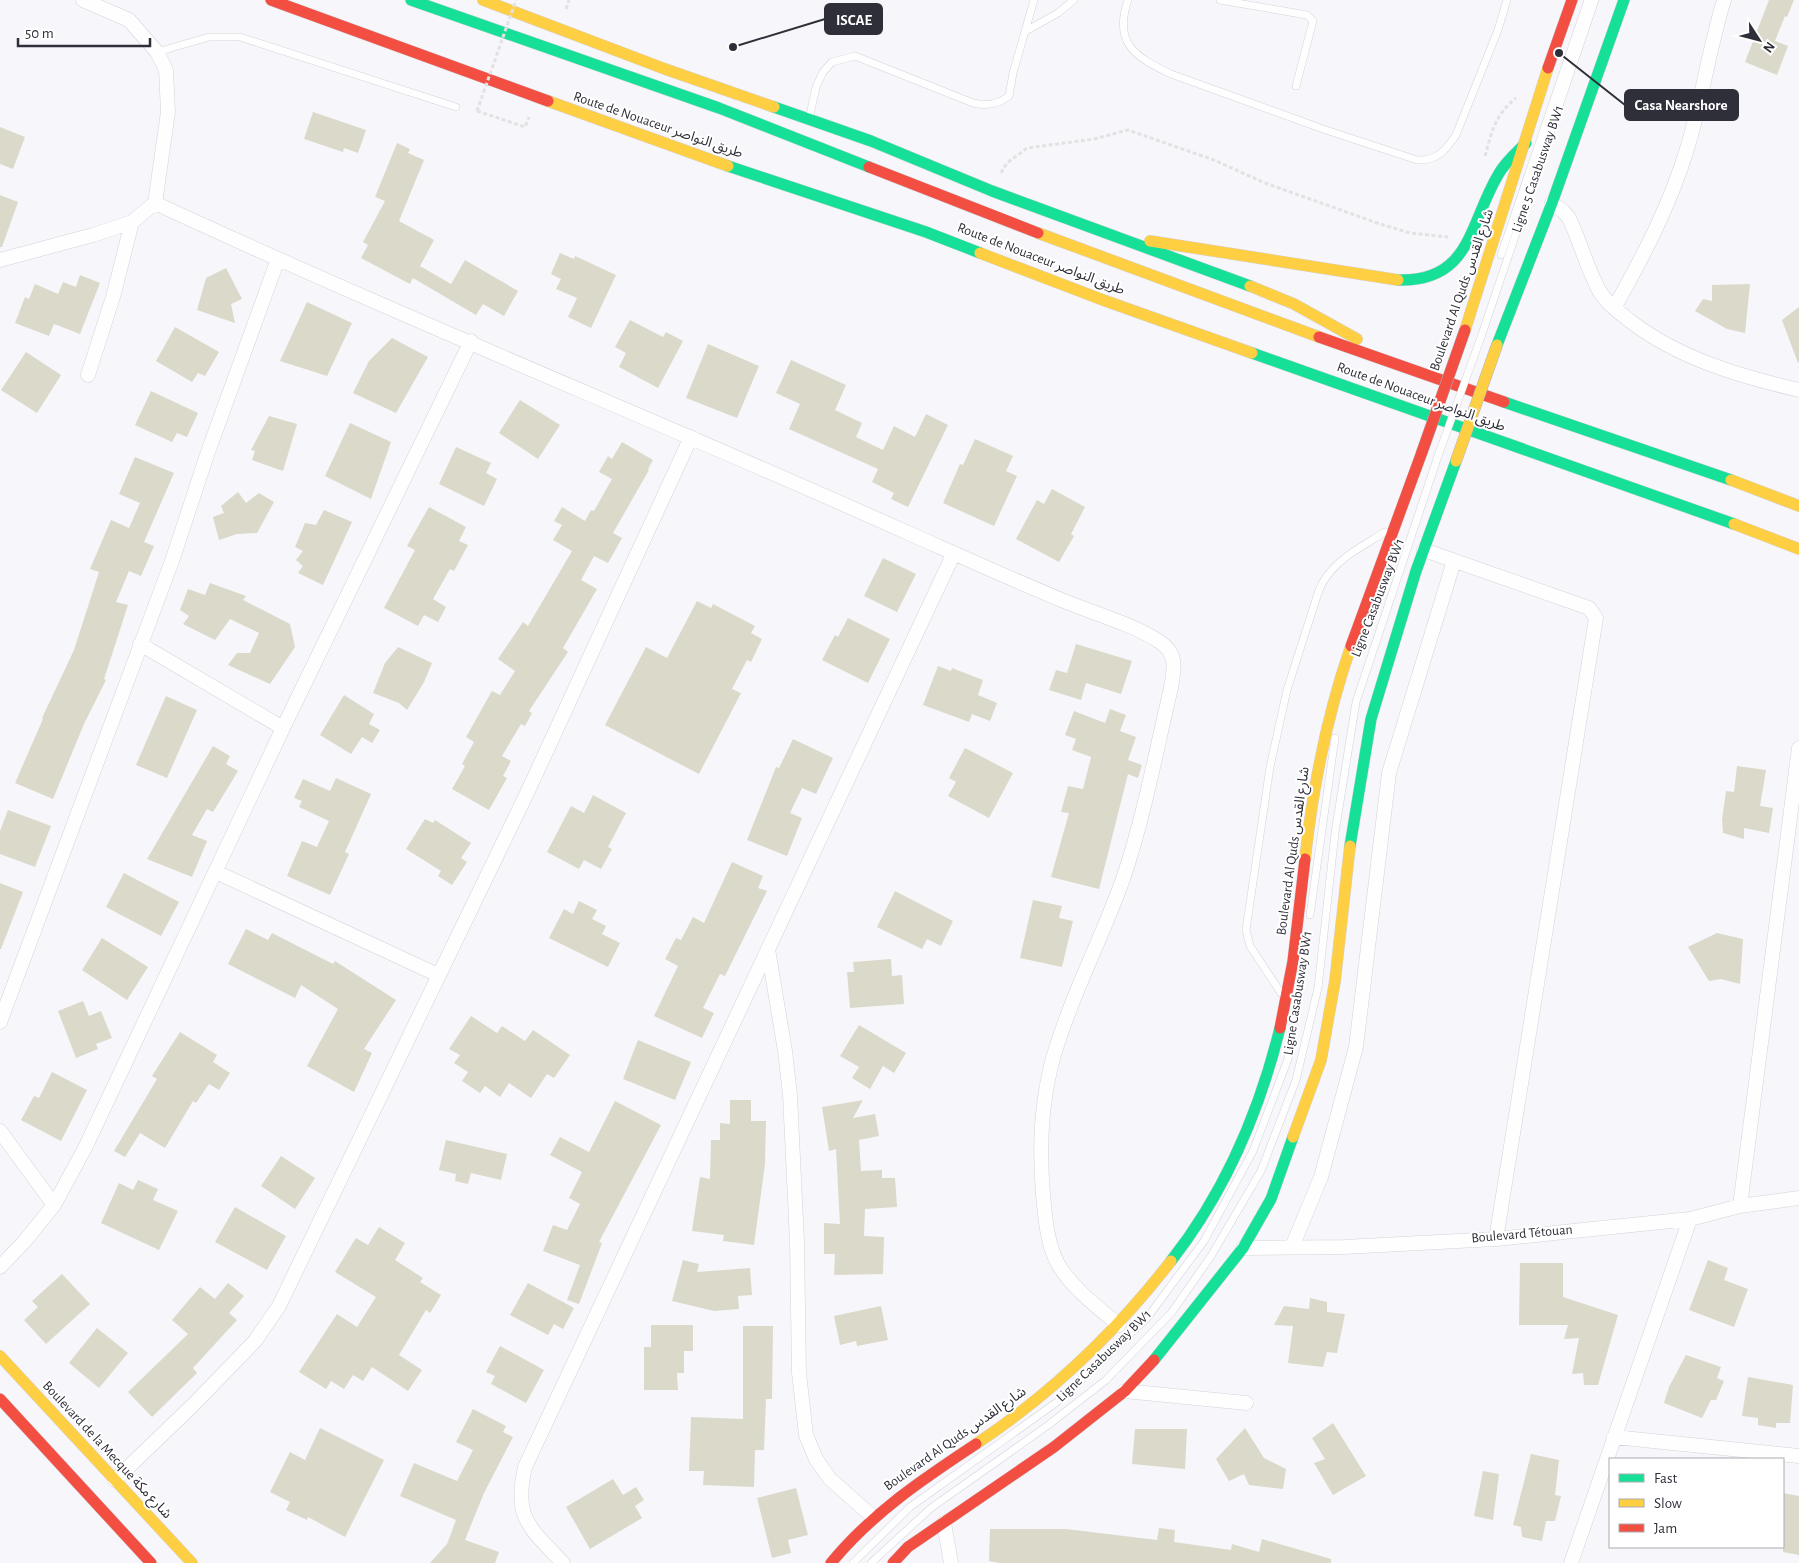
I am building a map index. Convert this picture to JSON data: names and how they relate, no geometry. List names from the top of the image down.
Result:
{
  "streets": {
    "main road": ["Route de Nouaceur طريق النواصر", "Boulevard Al Quds شارع القدس", "Boulevard de la Mecque شارع مكة"],
    "street": ["Boulevard Tétouan"],
    "lane": ["Ligne 5 Casabusway BW1", "Ligne Casabusway BW1"]
  },
  "crossings": [
    ["Ligne 5 Casabusway BW1", "Boulevard Al Quds شارع القدس"],
    ["Ligne 5 Casabusway BW1", "Ligne Casabusway BW1"],
    ["Boulevard Al Quds شارع القدس", "Ligne Casabusway BW1"]
  ],
  "places": ["ISCAE", "Casa Nearshore"],
  "legend": ["Fast", "Slow", "Jam"],
  "scale_bar": "50 m",
  "north": "bottom right"
}
